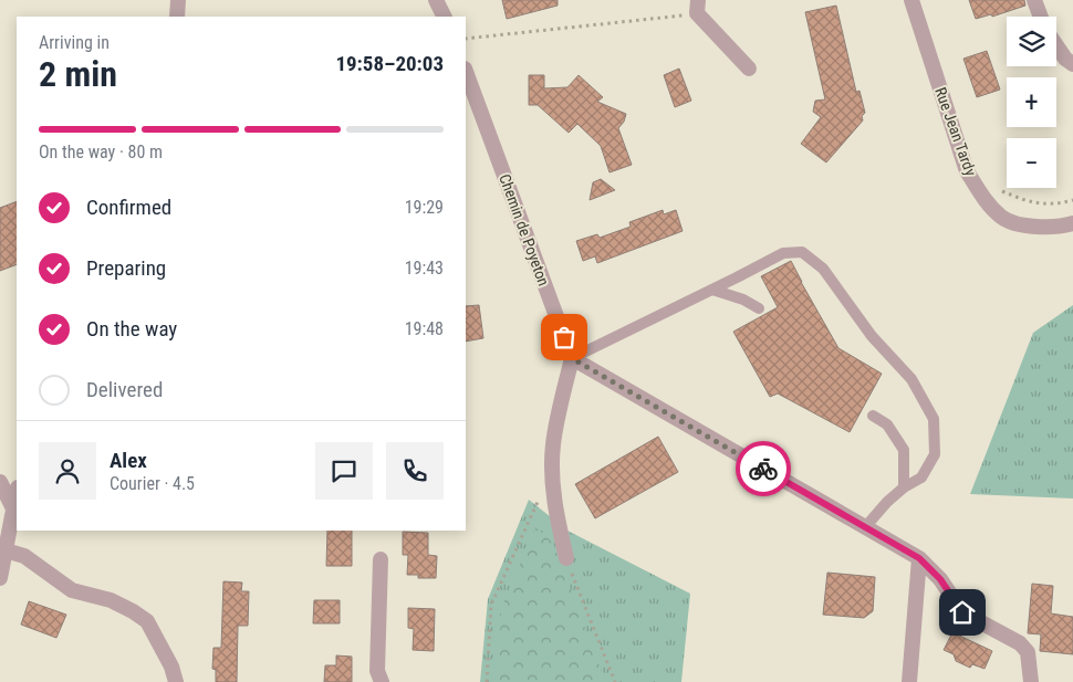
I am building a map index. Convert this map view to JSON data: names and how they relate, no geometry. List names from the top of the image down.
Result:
{
  "streets": {
    "street": ["Rue Jean Tardy", "Chemin de Poyeton"]
  },
  "page": {
    "map_buttons": ["+", "−"],
    "heading": ["2 min", "Arriving in", "19:58–20:03"],
    "panel": ["Alex", "Courier · 4.5"],
    "bar": "On the way · 80 m",
    "list": [
      ["Confirmed", "19:29"],
      ["Preparing", "19:43"],
      ["On the way", "19:48"],
      "Delivered"
    ]
  }
}
